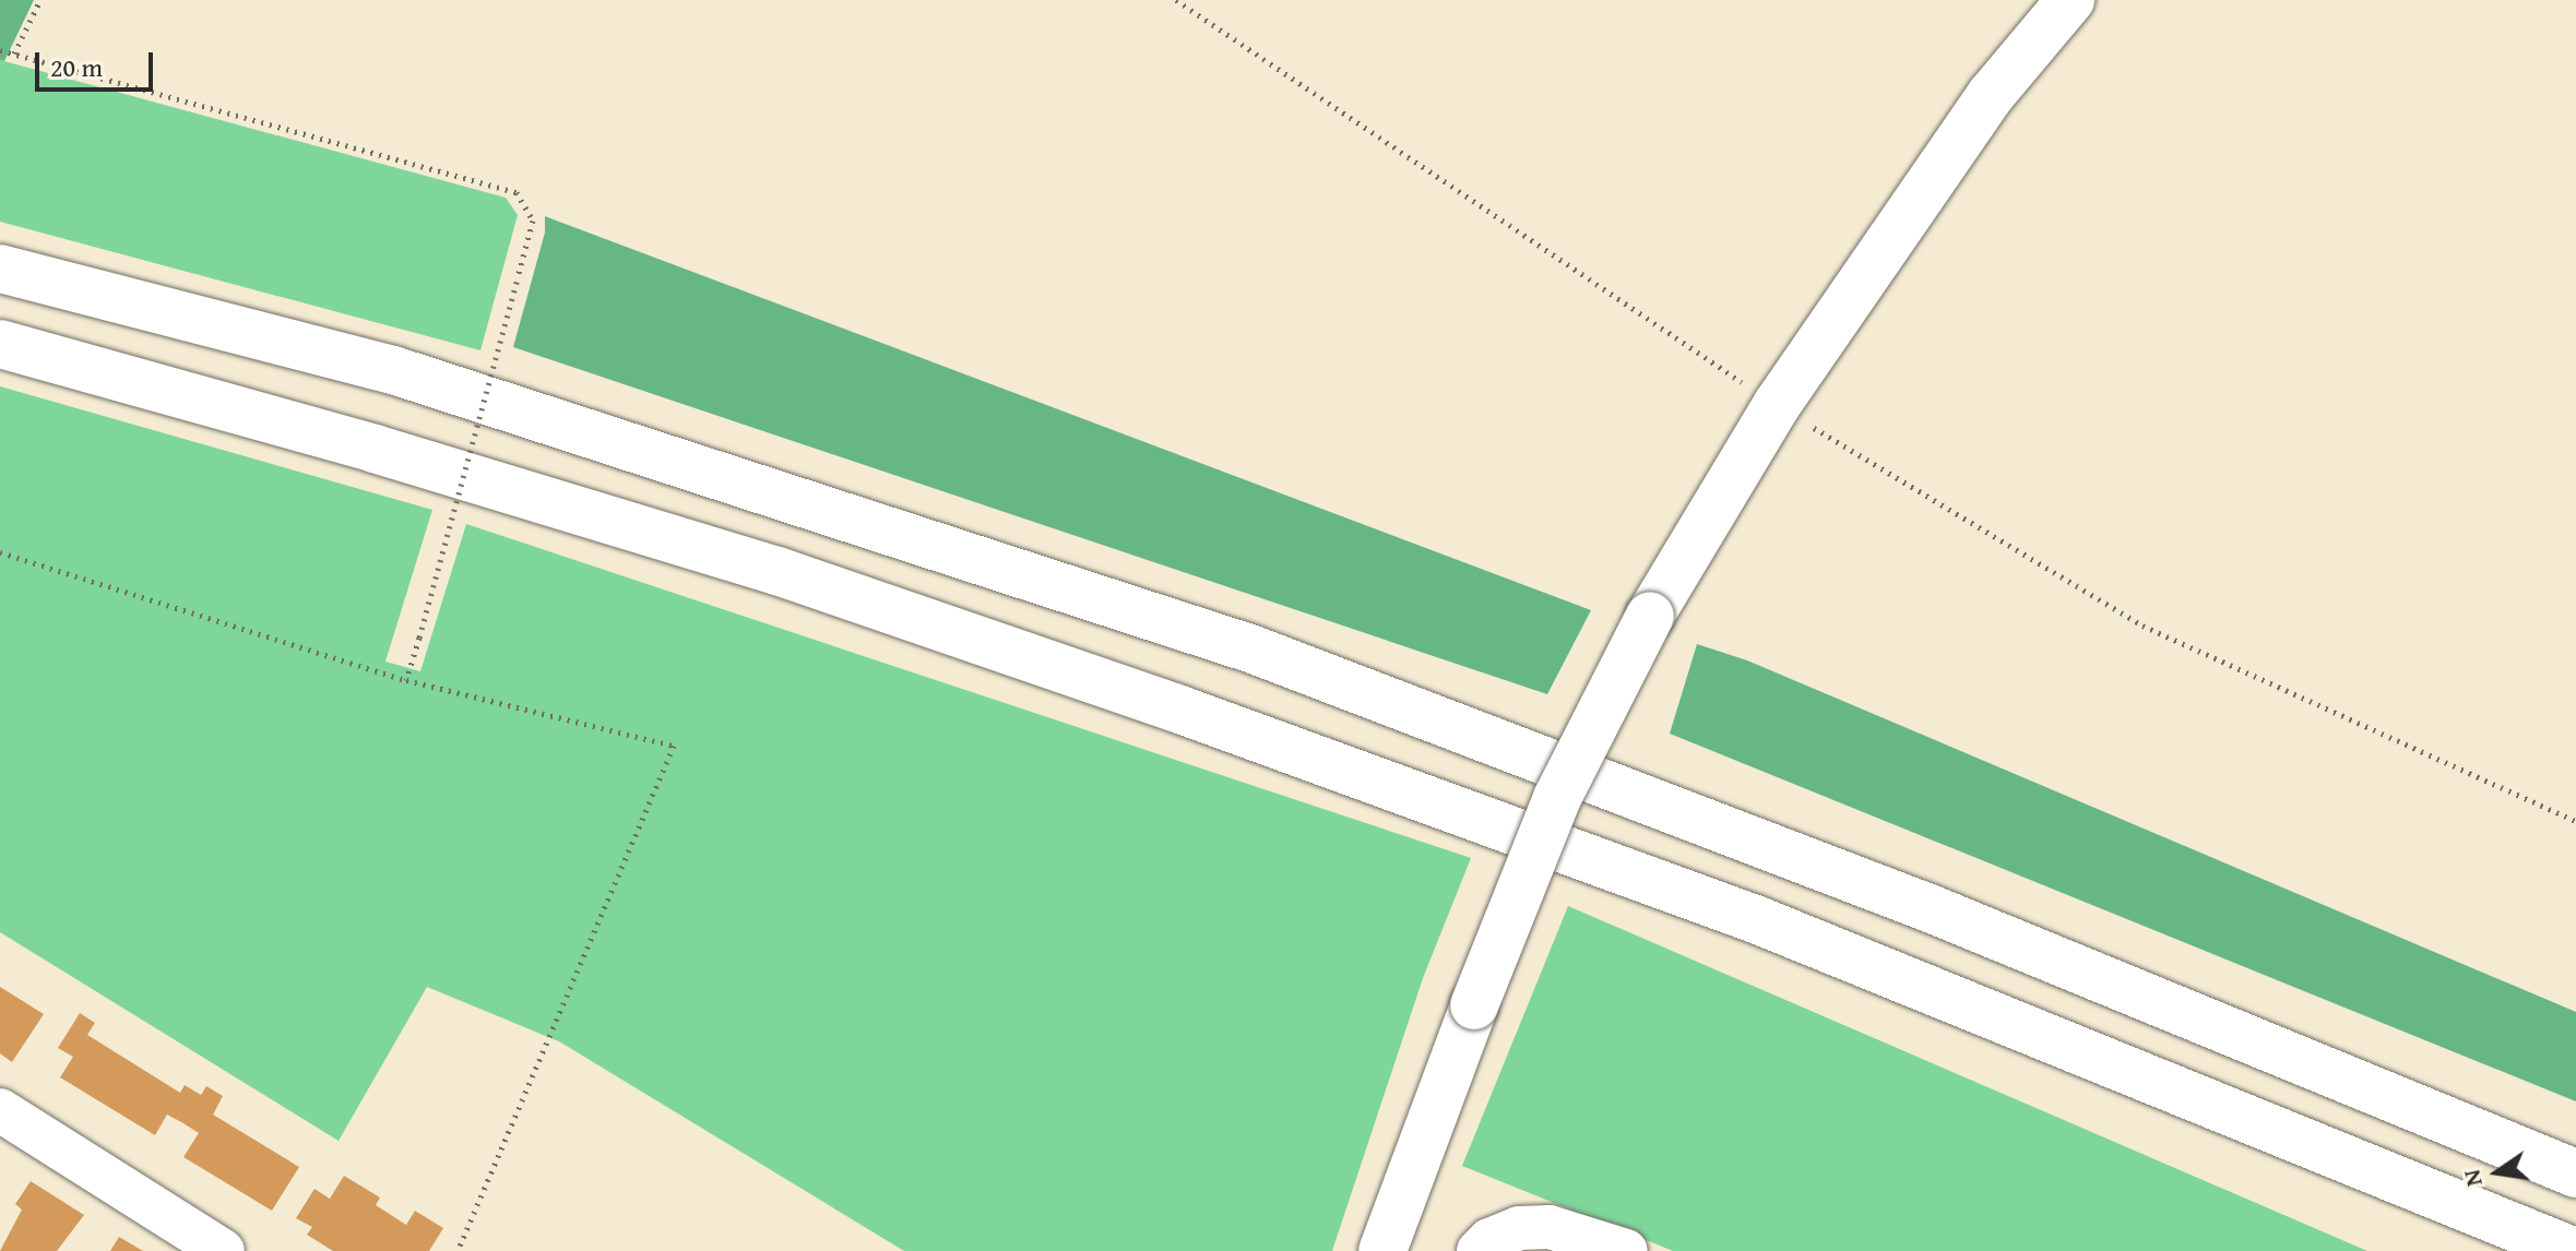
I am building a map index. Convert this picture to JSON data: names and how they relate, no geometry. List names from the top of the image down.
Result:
{
  "scale_bar": "20 m",
  "north": "left"
}
